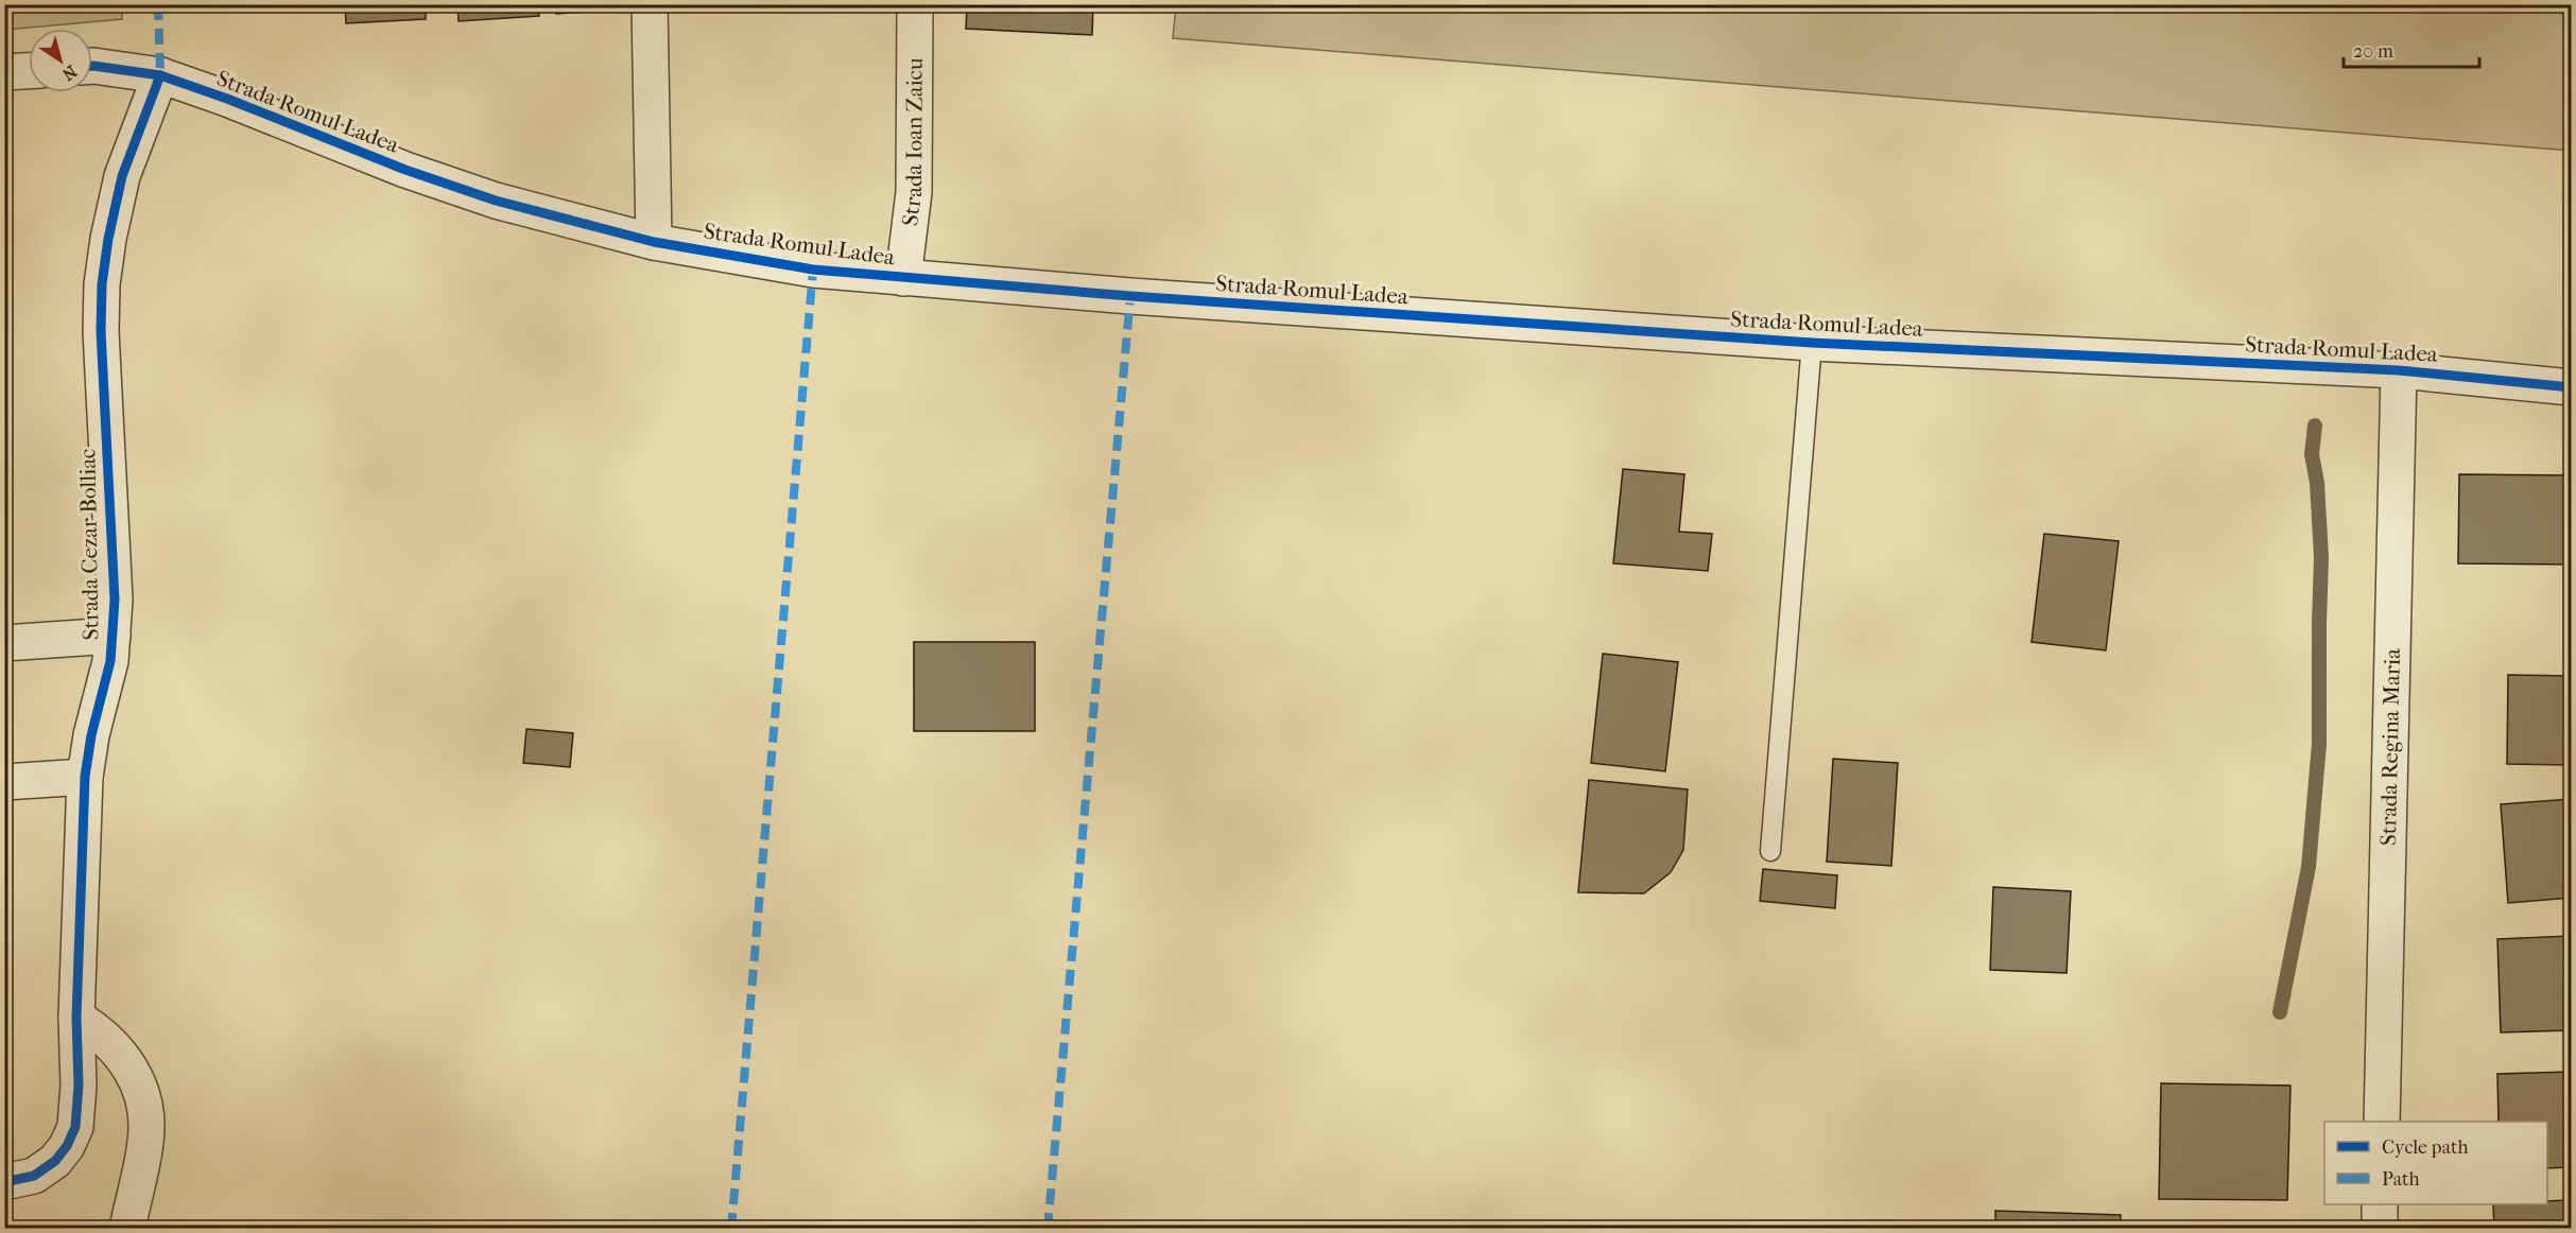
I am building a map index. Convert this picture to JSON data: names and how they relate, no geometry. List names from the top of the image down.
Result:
{
  "streets": {
    "street": [
      "Strada Romul Ladea",
      "Strada Ioan Zaicu",
      "Strada Cezar Bolliac",
      "Strada Regina Maria"
    ]
  },
  "crossings": [
    ["Strada Romul Ladea", "Strada Ioan Zaicu"],
    ["Strada Romul Ladea", "Strada Cezar Bolliac"],
    ["Strada Romul Ladea", "Strada Regina Maria"]
  ],
  "legend": ["Cycle path", "Path"],
  "scale_bar": "20 m",
  "north": "bottom right"
}
